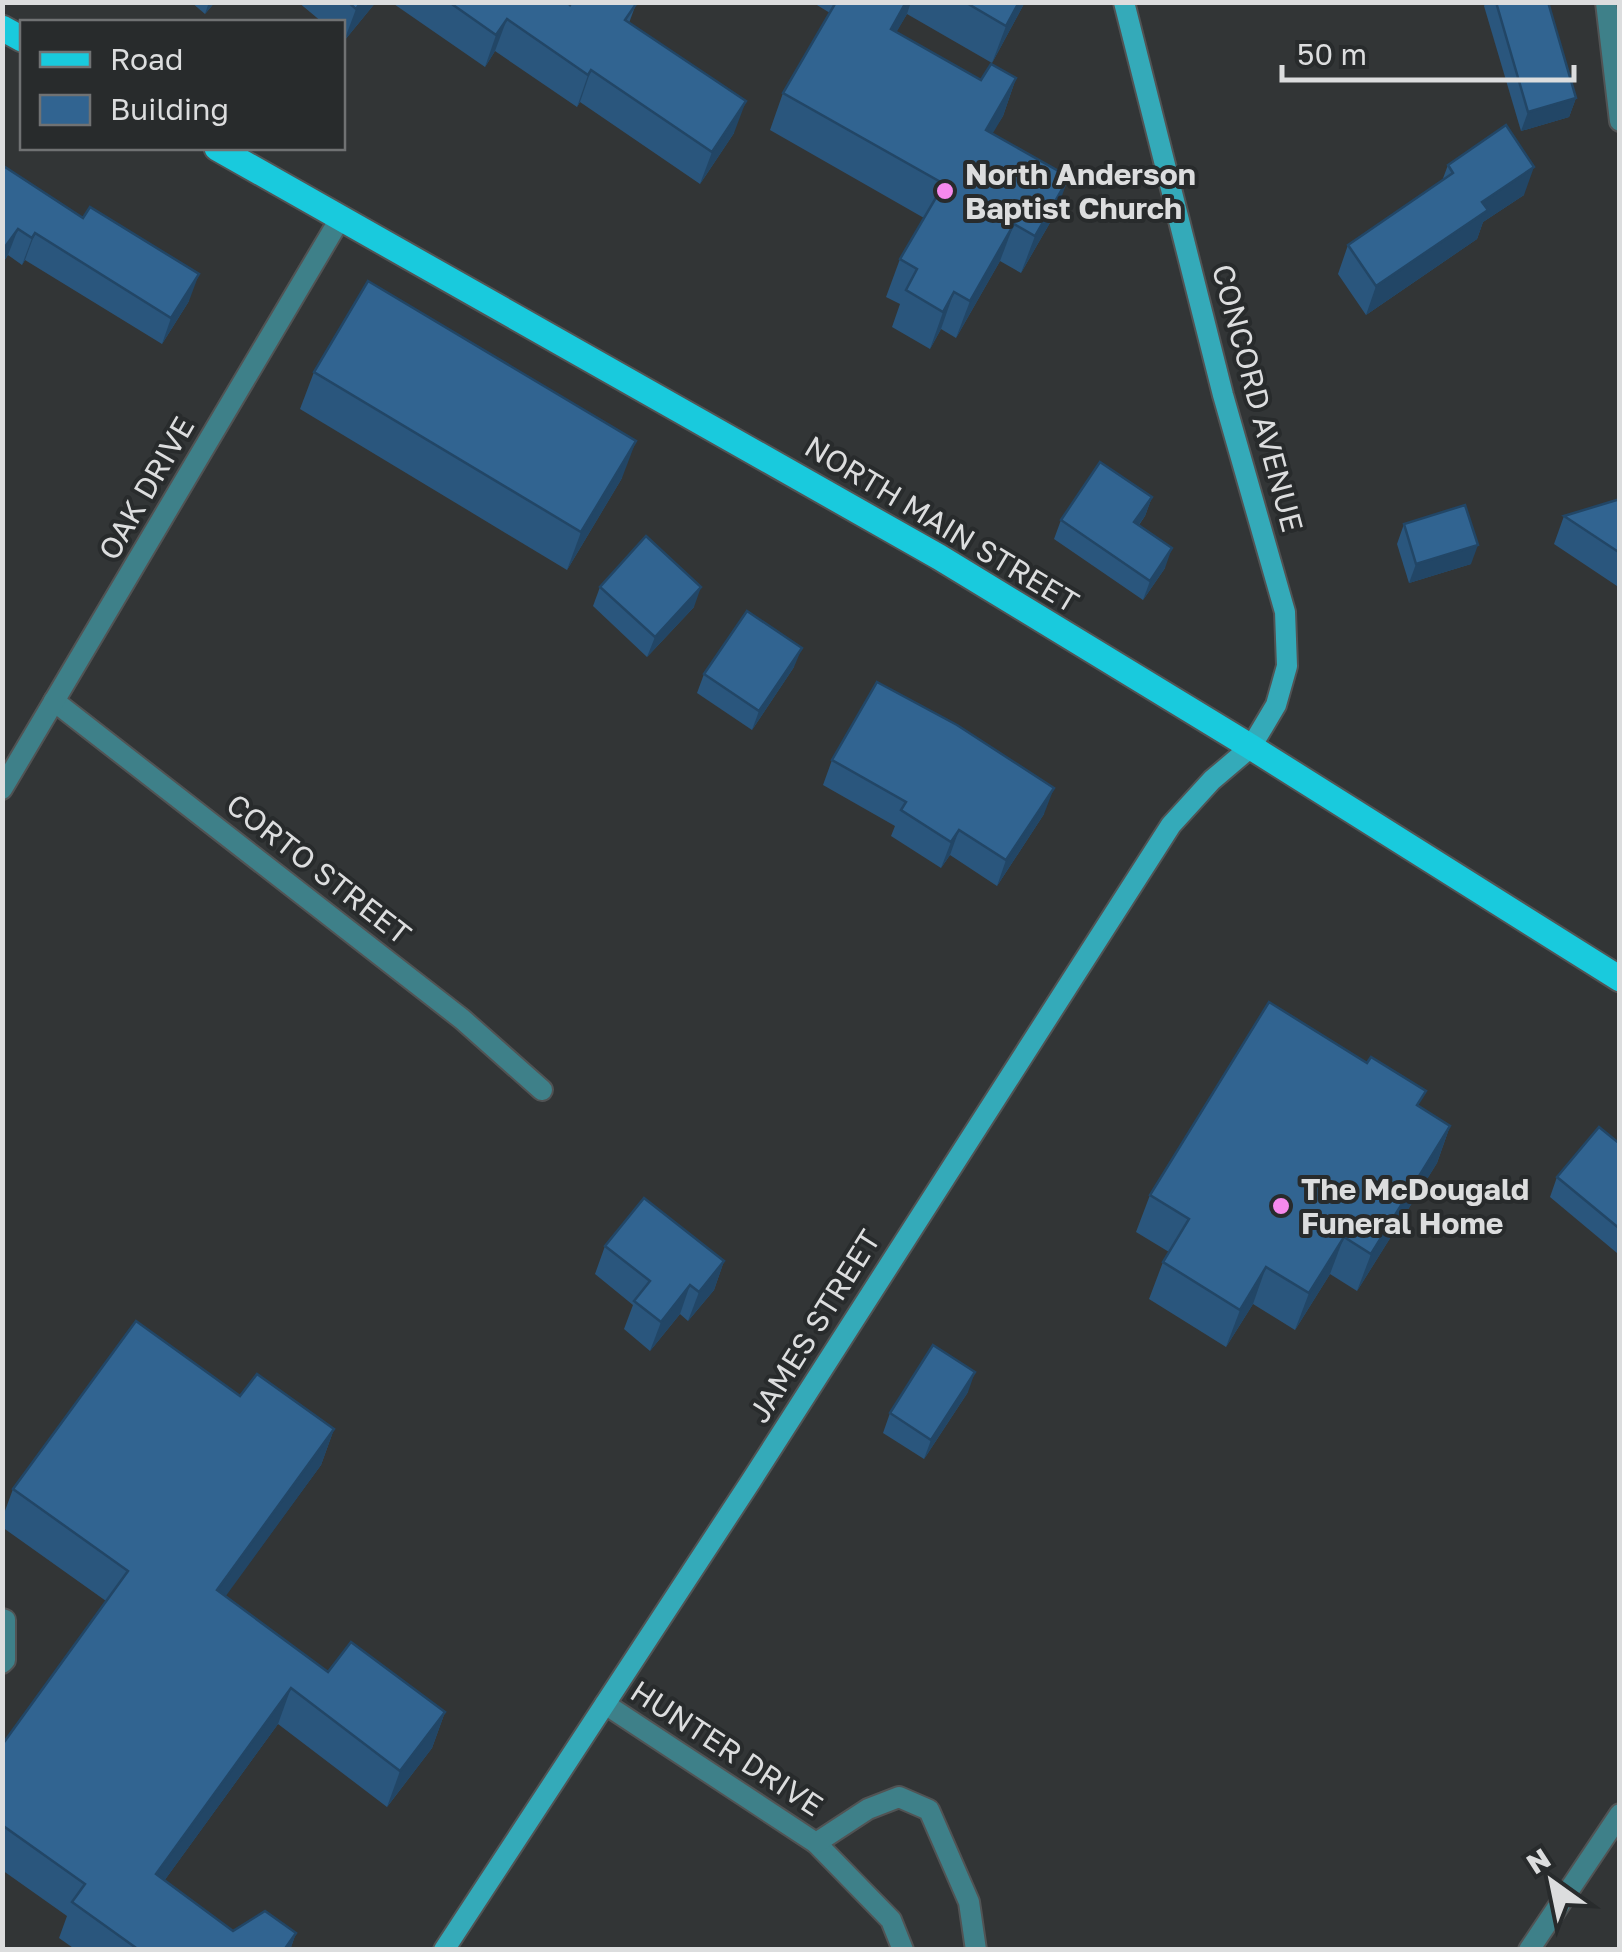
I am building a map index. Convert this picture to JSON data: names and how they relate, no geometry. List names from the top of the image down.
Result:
{
  "streets": {
    "main road": ["NORTH MAIN STREET"],
    "street": [
      "CONCORD AVENUE",
      "OAK DRIVE",
      "CORTO STREET",
      "JAMES STREET",
      "HUNTER DRIVE"
    ]
  },
  "crossings": [
    ["CONCORD AVENUE", "NORTH MAIN STREET"],
    ["CONCORD AVENUE", "JAMES STREET"],
    ["OAK DRIVE", "NORTH MAIN STREET"],
    ["OAK DRIVE", "CORTO STREET"],
    ["NORTH MAIN STREET", "JAMES STREET"],
    ["JAMES STREET", "HUNTER DRIVE"]
  ],
  "places": ["North Anderson Baptist Church", "The McDougald Funeral Home"],
  "legend": ["Road", "Building"],
  "scale_bar": "50 m",
  "north": "top left"
}
